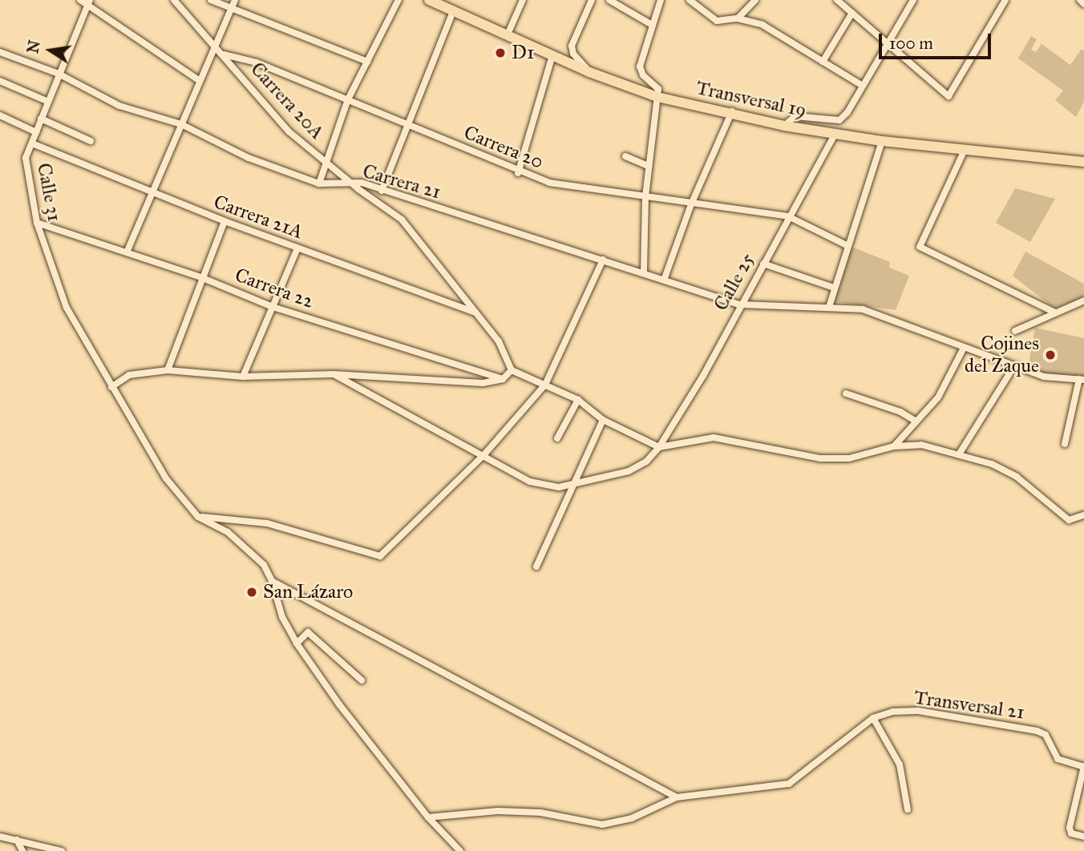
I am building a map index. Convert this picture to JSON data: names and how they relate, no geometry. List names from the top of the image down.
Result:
{
  "streets": {
    "main road": ["Transversal 19"],
    "street": [
      "Carrera 20A",
      "Carrera 20",
      "Carrera 21",
      "Calle 31",
      "Carrera 21A",
      "Calle 25",
      "Carrera 22",
      "Transversal 21"
    ]
  },
  "crossings": [
    ["Transversal 19", "Calle 25"],
    ["Carrera 20A", "Carrera 20"],
    ["Carrera 20A", "Carrera 21"],
    ["Carrera 20A", "Carrera 21A"],
    ["Carrera 20", "Calle 25"],
    ["Carrera 21", "Calle 31"],
    ["Carrera 21", "Calle 25"],
    ["Calle 31", "Carrera 21A"],
    ["Calle 31", "Carrera 22"]
  ],
  "places": ["D1", "Cojines del Zaque", "San Lázaro"],
  "scale_bar": "100 m",
  "north": "left"
}
